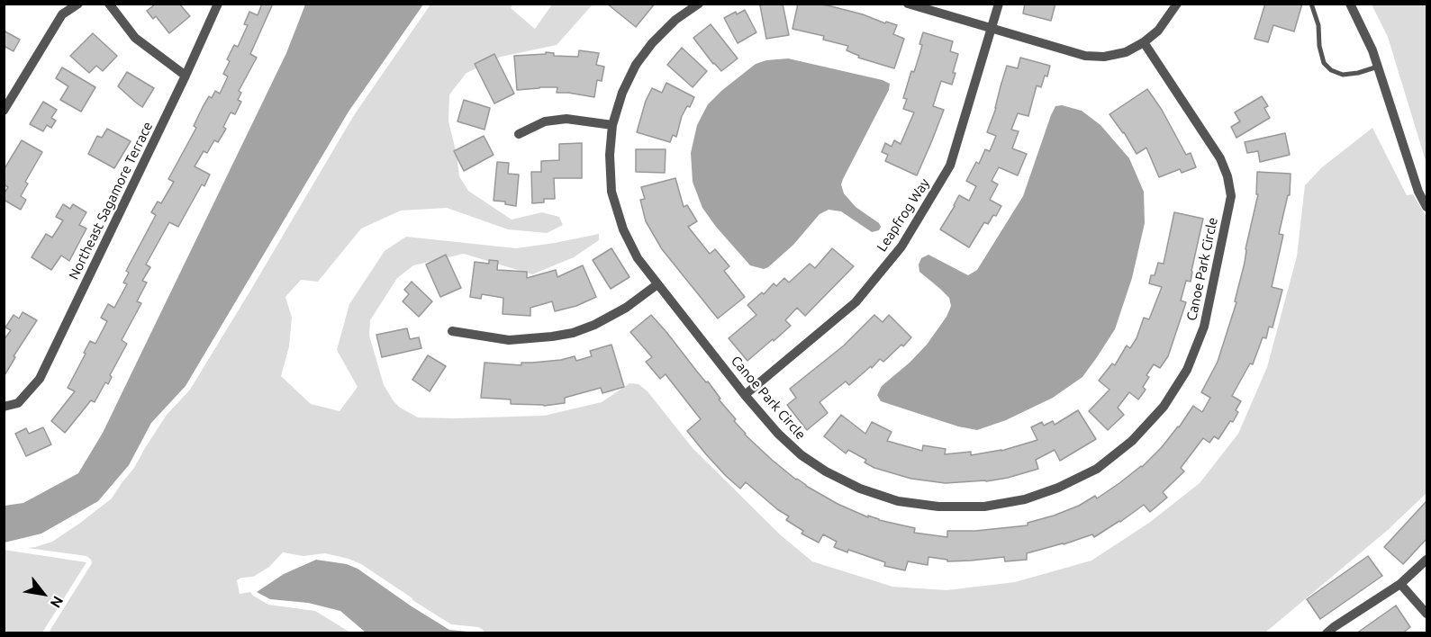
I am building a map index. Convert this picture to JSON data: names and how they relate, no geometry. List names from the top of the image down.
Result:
{
  "streets": {
    "street": ["Northeast Sagamore Terrace", "Leapfrog Way", "Canoe Park Circle"]
  },
  "crossings": [
    ["Leapfrog Way", "Canoe Park Circle"]
  ],
  "north": "bottom right"
}
